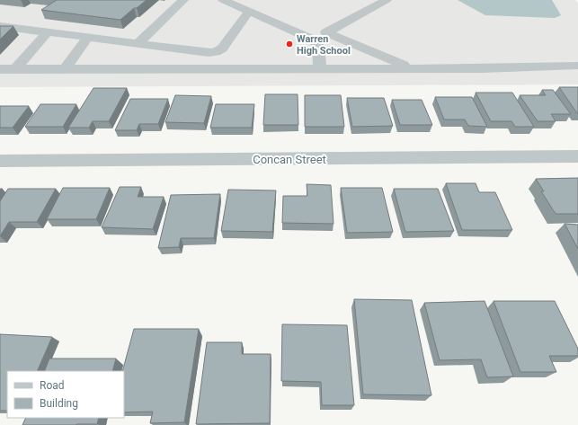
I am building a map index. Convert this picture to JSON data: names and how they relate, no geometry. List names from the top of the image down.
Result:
{
  "streets": {
    "street": ["Concan Street"]
  },
  "places": ["Warren High School"],
  "legend": ["Road", "Building"]
}
